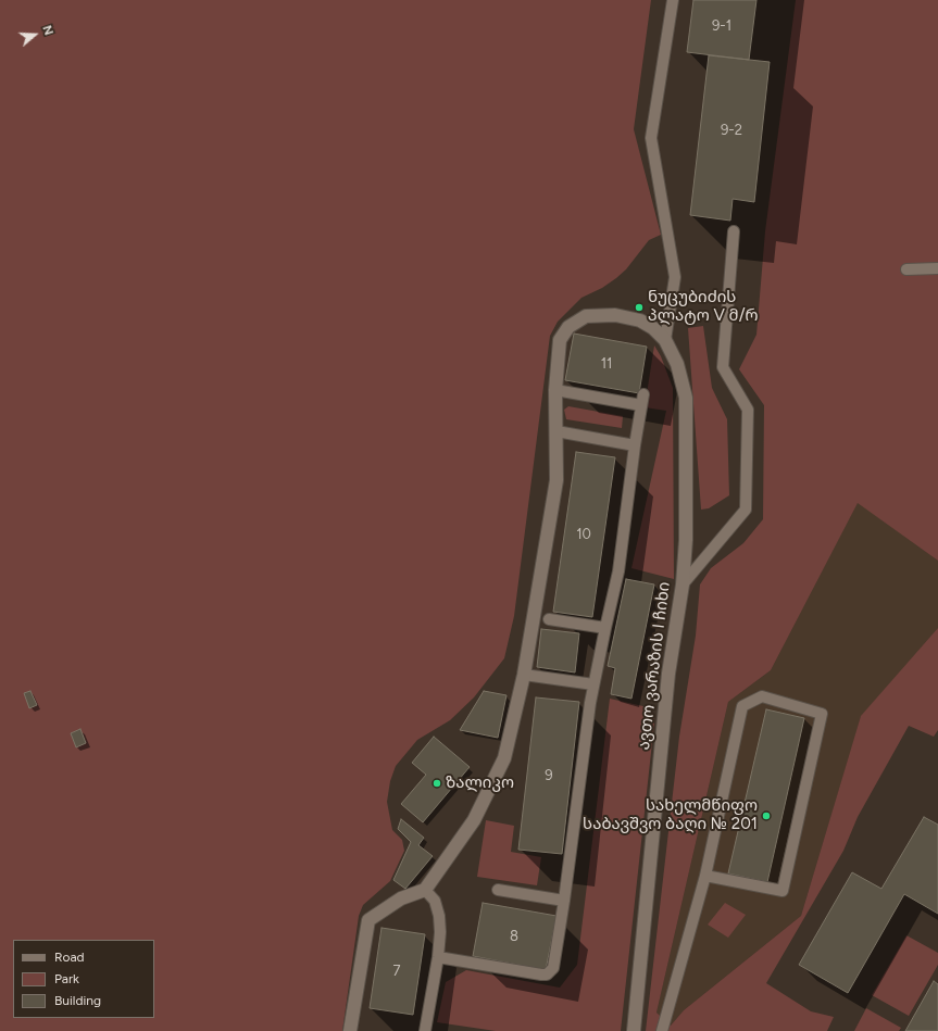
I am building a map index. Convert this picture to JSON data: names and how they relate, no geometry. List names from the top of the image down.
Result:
{
  "streets": {
    "street": ["ავთო ვარაზის I ჩიხი"]
  },
  "places": ["ნუცუბიძის პლატო V მ/რ", "ზალიკო", "სახელმწიფო საბავშვო ბაღი № 201"],
  "house_numbers": [
    "9-1",
    "9-2",
    "11",
    "10",
    "9",
    "8",
    "7"
  ],
  "legend": ["Road", "Park", "Building"],
  "north": "right"
}
